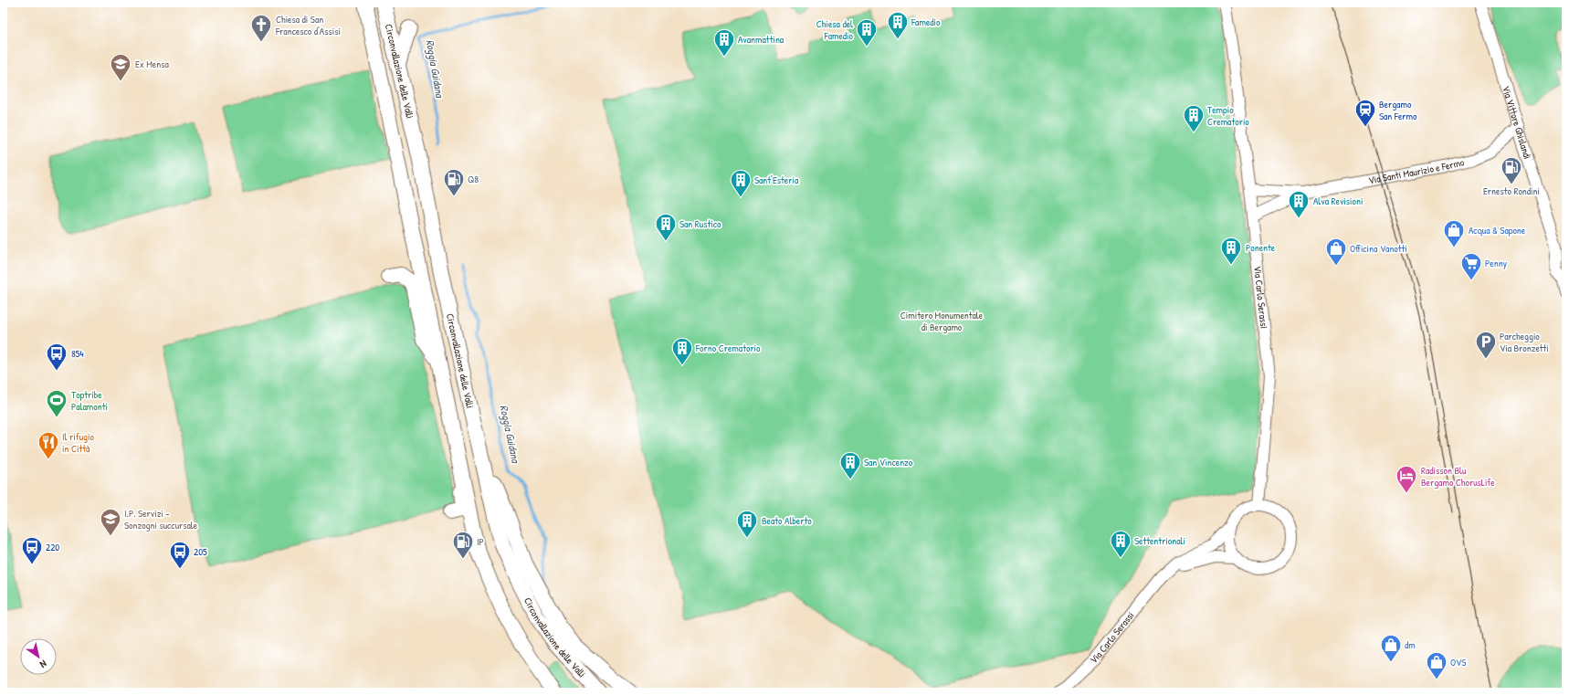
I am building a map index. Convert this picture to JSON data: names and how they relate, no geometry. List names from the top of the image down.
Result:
{
  "streets": {
    "highway": ["Circonvallazione delle Valli"],
    "street": ["Via Vittore Ghislandi", "Via Santi Maurizio e Fermo", "Via Carlo Serassi"]
  },
  "crossings": [
    ["Via Vittore Ghislandi", "Via Santi Maurizio e Fermo"],
    ["Via Santi Maurizio e Fermo", "Via Carlo Serassi"]
  ],
  "water": ["Roggia Guidana"],
  "parks": ["Cimitero Monumentale di Bergamo"],
  "places": {
    "building": [
      "Famedio",
      "Chiesa del Famedio",
      "Avanmattina",
      "Tempio Crematorio",
      "Sant'Esteria",
      "Alva Revisioni",
      "San Rustico",
      "Ponente",
      "Forno Crematorio",
      "San Vincenzo",
      "Beato Alberto",
      "Settentrionali"
    ],
    "church": ["Chiesa di San Francesco d'Assisi"],
    "school or university": ["Ex Mensa", "I.P. Servizi - Sonzogni succursale"],
    "station": ["Bergamo San Fermo"],
    "fuel station": ["Ernesto Rondini", "Q8", "IP"],
    "shop": [
      "Acqua & Sapone",
      "Officina Vanotti",
      "dm",
      "OVS"
    ],
    "supermarket": ["Penny"],
    "parking": ["Parcheggio Via Bronzetti"],
    "bus stop": ["854", "220", "205"],
    "sports": ["Toptribe Palamonti"],
    "restaurant": ["Il rifugio in Città"],
    "hotel": ["Radisson Blu Bergamo ChorusLife"]
  },
  "north": "bottom right"
}
